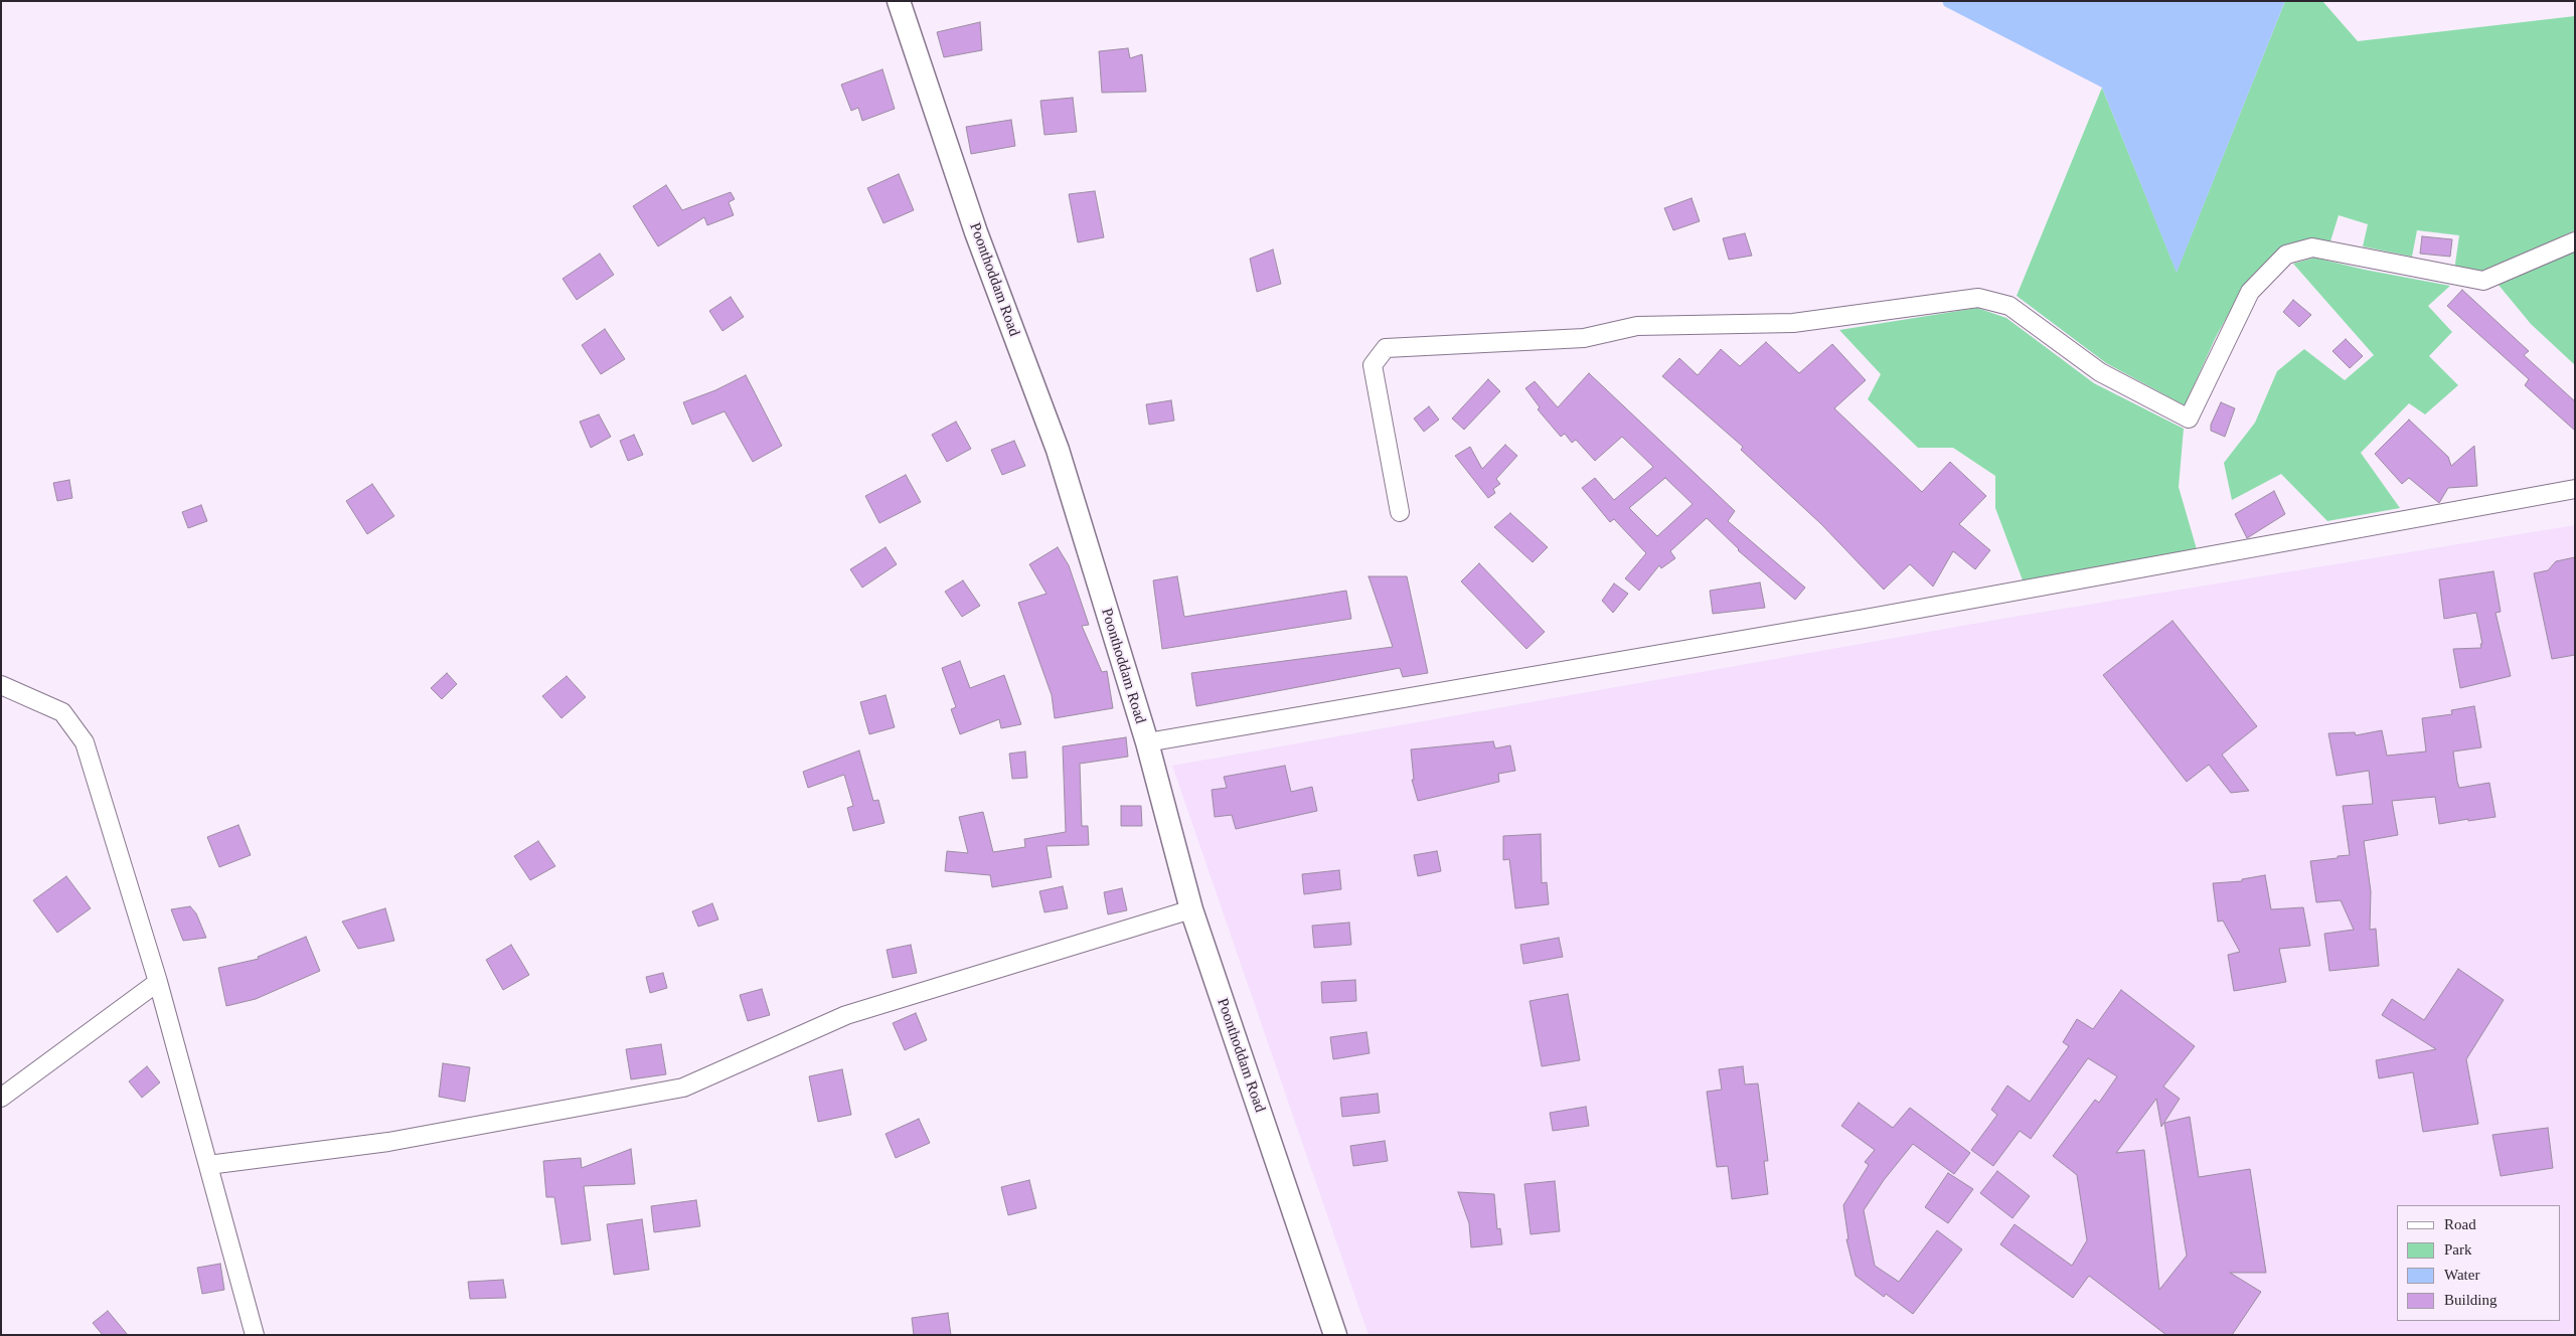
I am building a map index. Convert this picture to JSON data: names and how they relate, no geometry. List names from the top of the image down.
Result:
{
  "streets": {
    "street": ["Poonthoddam Road"]
  },
  "legend": [
    "Road",
    "Park",
    "Water",
    "Building"
  ]
}
